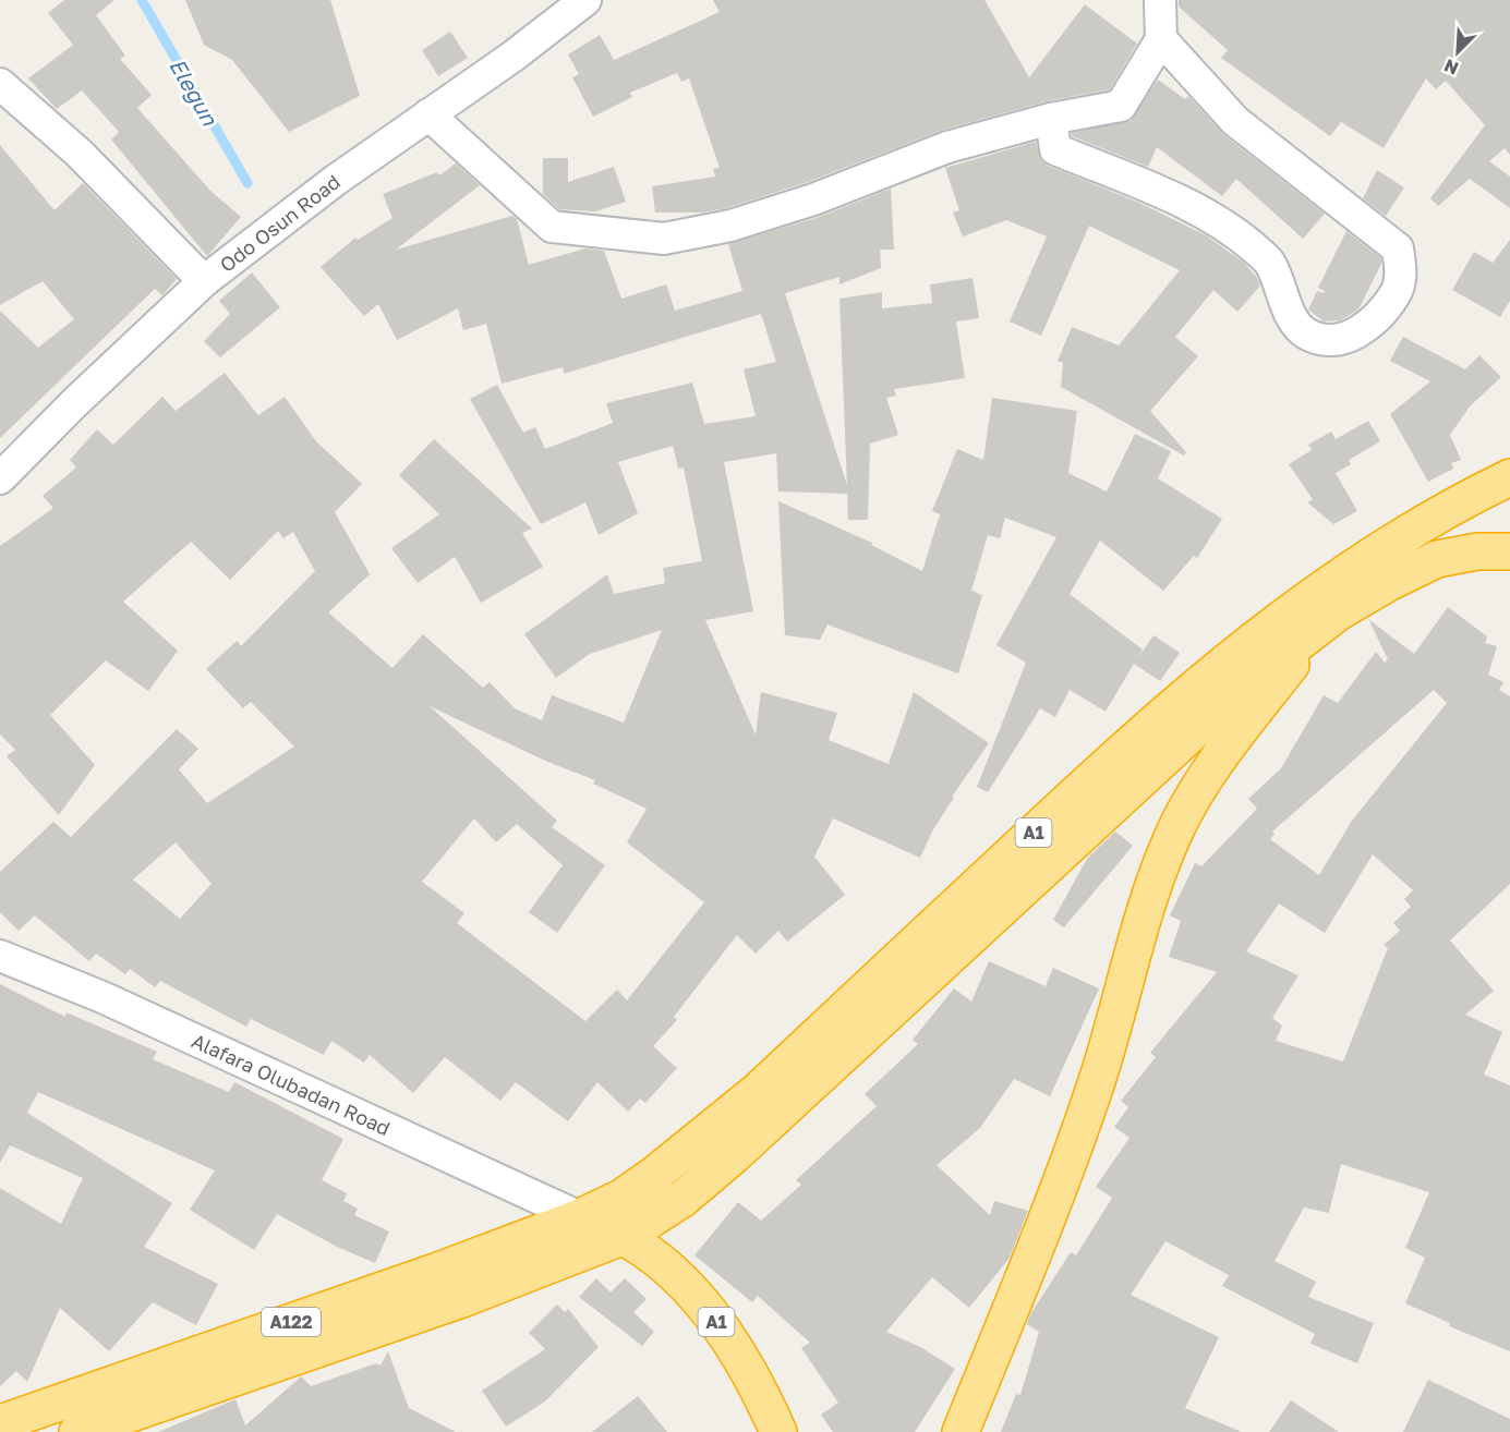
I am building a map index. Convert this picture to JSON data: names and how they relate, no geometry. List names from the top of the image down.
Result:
{
  "streets": {
    "highway": ["A1", "A122"],
    "street": ["Odo Osun Road", "Alafara Olubadan Road"]
  },
  "crossings": [
    ["A1", "Alafara Olubadan Road"],
    ["A1", "A122"],
    ["Alafara Olubadan Road", "A122"]
  ],
  "water": ["Elegun"],
  "north": "bottom left"
}
